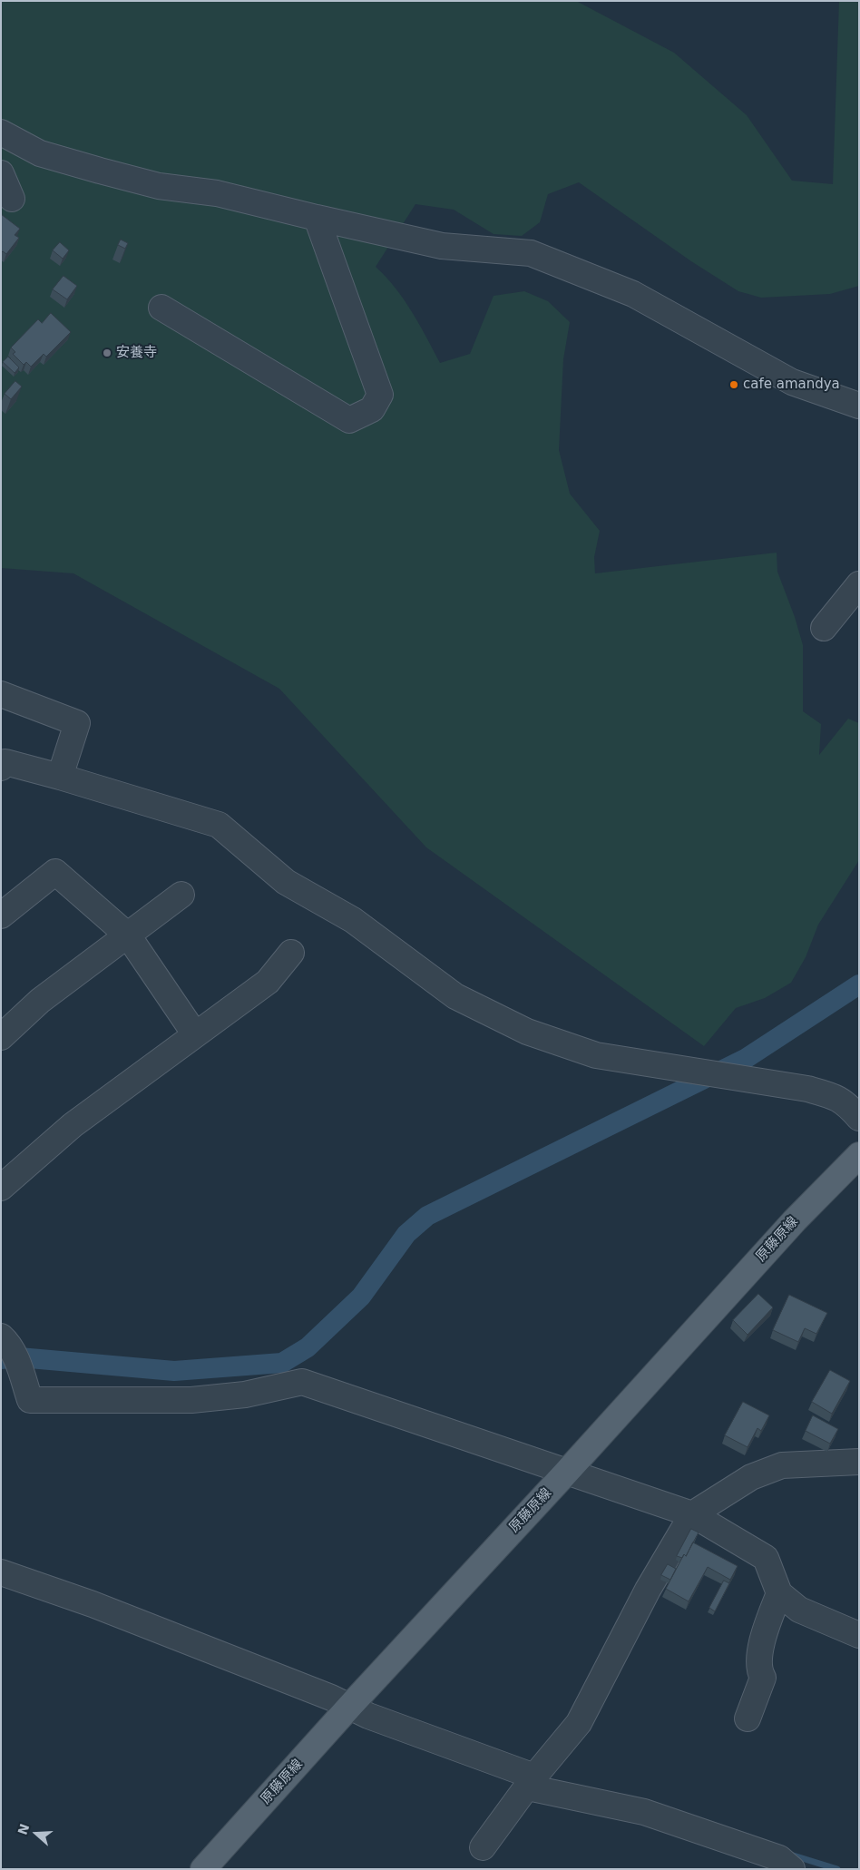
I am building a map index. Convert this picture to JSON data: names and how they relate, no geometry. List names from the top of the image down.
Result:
{
  "streets": {
    "main road": ["原藤原線"]
  },
  "places": ["安養寺", "cafe amandya"],
  "north": "left"
}
